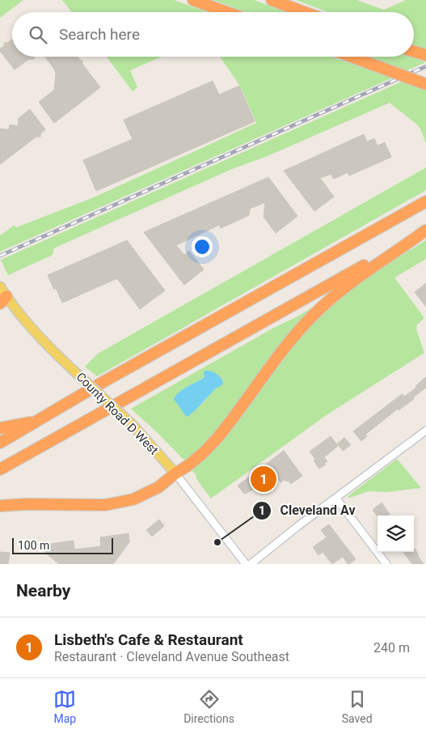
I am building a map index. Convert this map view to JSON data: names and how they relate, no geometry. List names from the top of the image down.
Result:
{
  "streets": {
    "main road": ["County Road D West"]
  },
  "places": ["Cleveland Av"],
  "scale_bar": "100 m",
  "page": {
    "search": "Search here",
    "pins": "1",
    "scale": "100 m",
    "heading": "Nearby",
    "list": [
      {
        "mark": "1",
        "name": "Lisbeth's Cafe & Restaurant",
        "note": "Restaurant · Cleveland Avenue Southeast",
        "value": "240 m"
      }
    ],
    "nav": ["Map", "Directions", "Saved"]
  }
}
